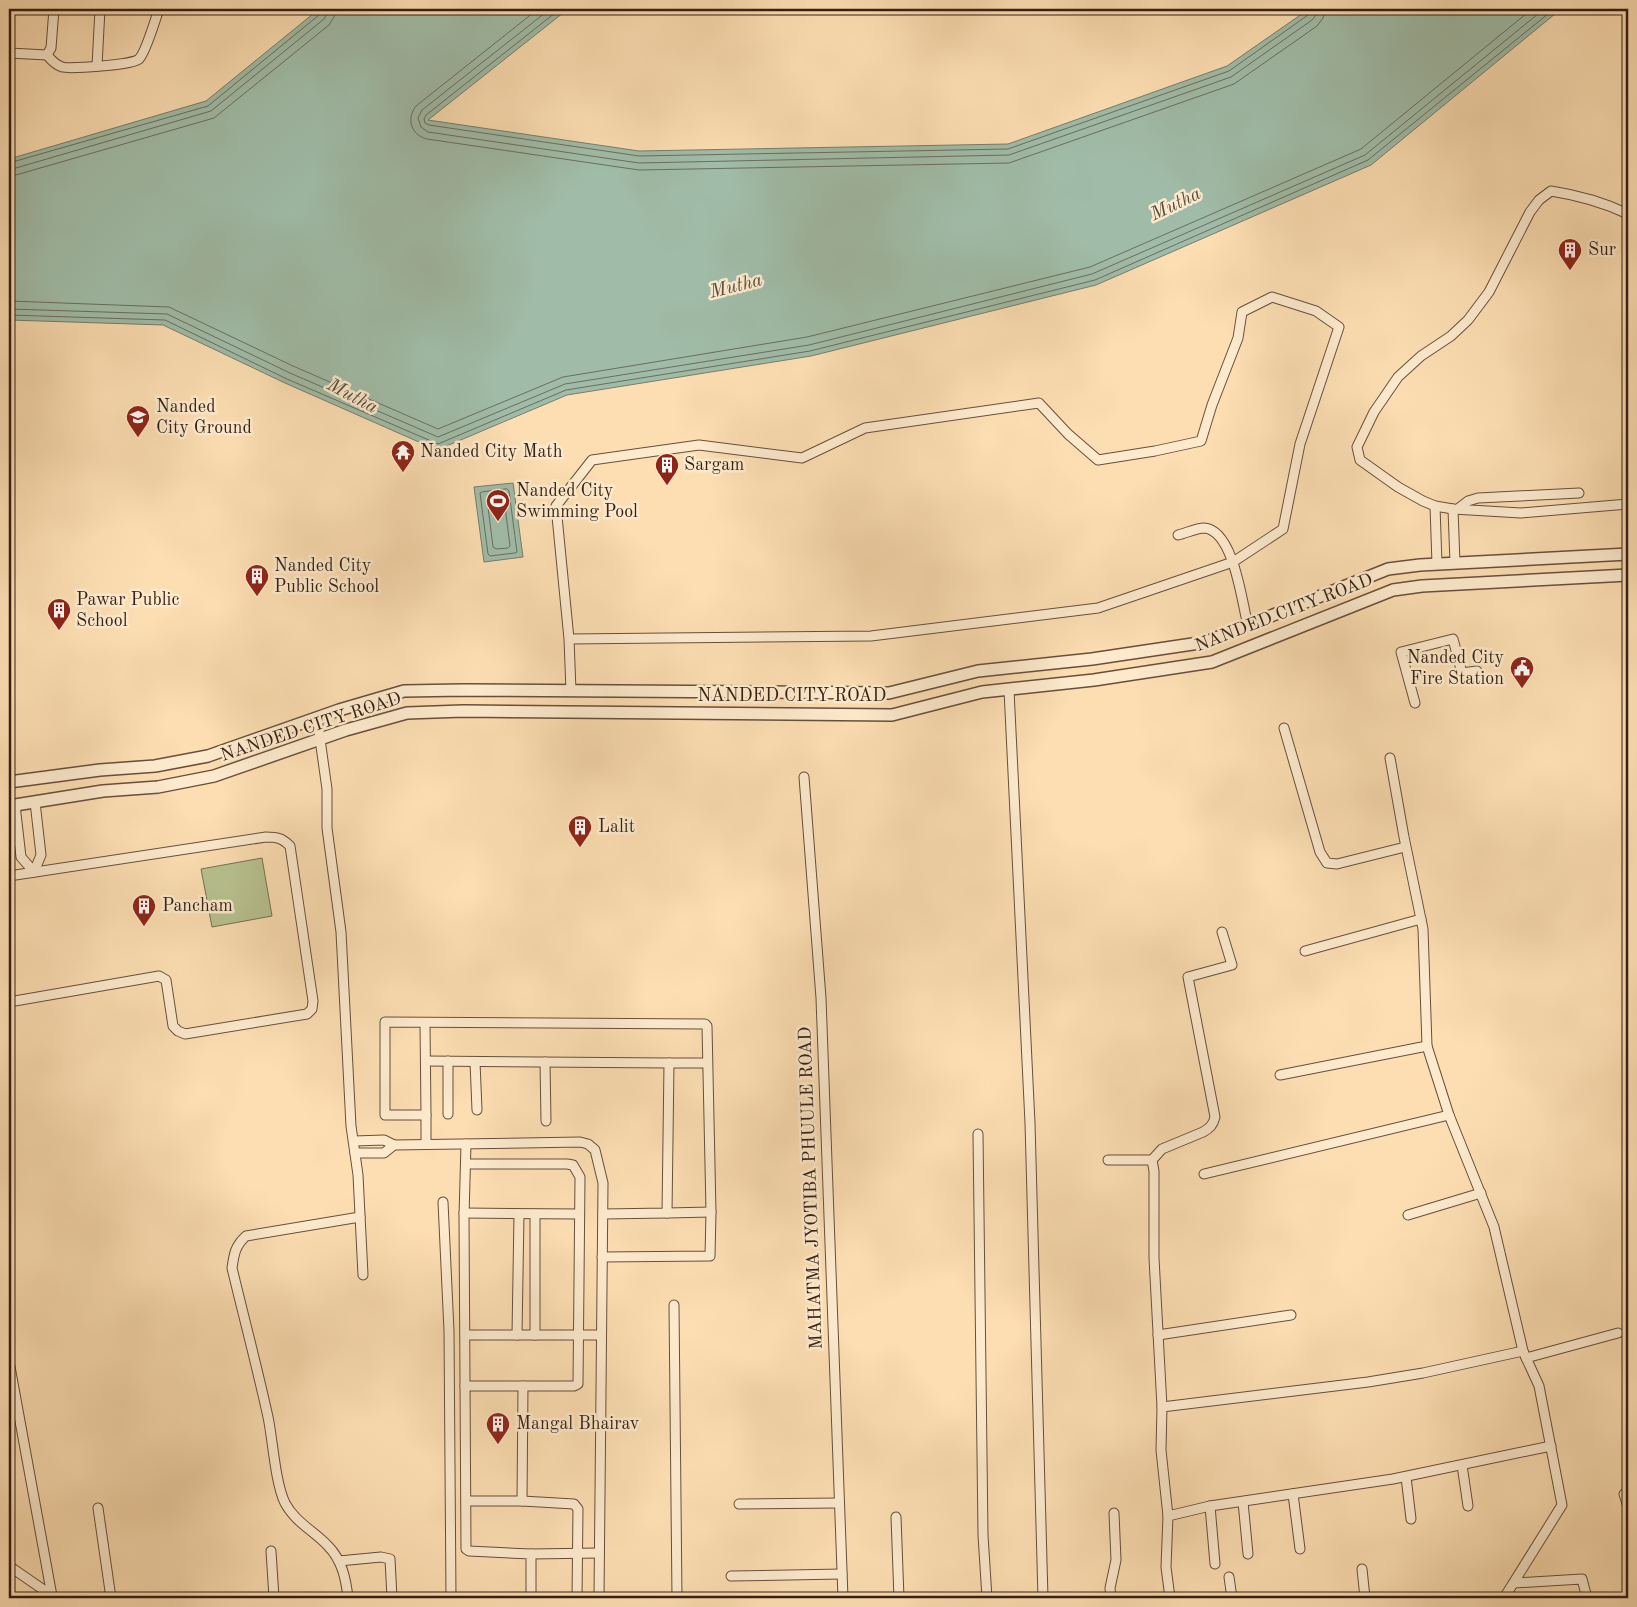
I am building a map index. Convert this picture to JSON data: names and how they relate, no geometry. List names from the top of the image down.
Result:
{
  "streets": {
    "street": ["NANDED CITY ROAD", "MAHATMA JYOTIBA PHUULE ROAD"]
  },
  "water": ["Mutha"],
  "places": {
    "building": [
      "Sur",
      "Sargam",
      "Nanded City Public School",
      "Pawar Public School",
      "Lalit",
      "Pancham",
      "Mangal Bhairav"
    ],
    "school or university": ["Nanded City Ground"],
    "temple": ["Nanded City Math"],
    "sports": ["Nanded City Swimming Pool"],
    "public building": ["Nanded City Fire Station"]
  }
}
